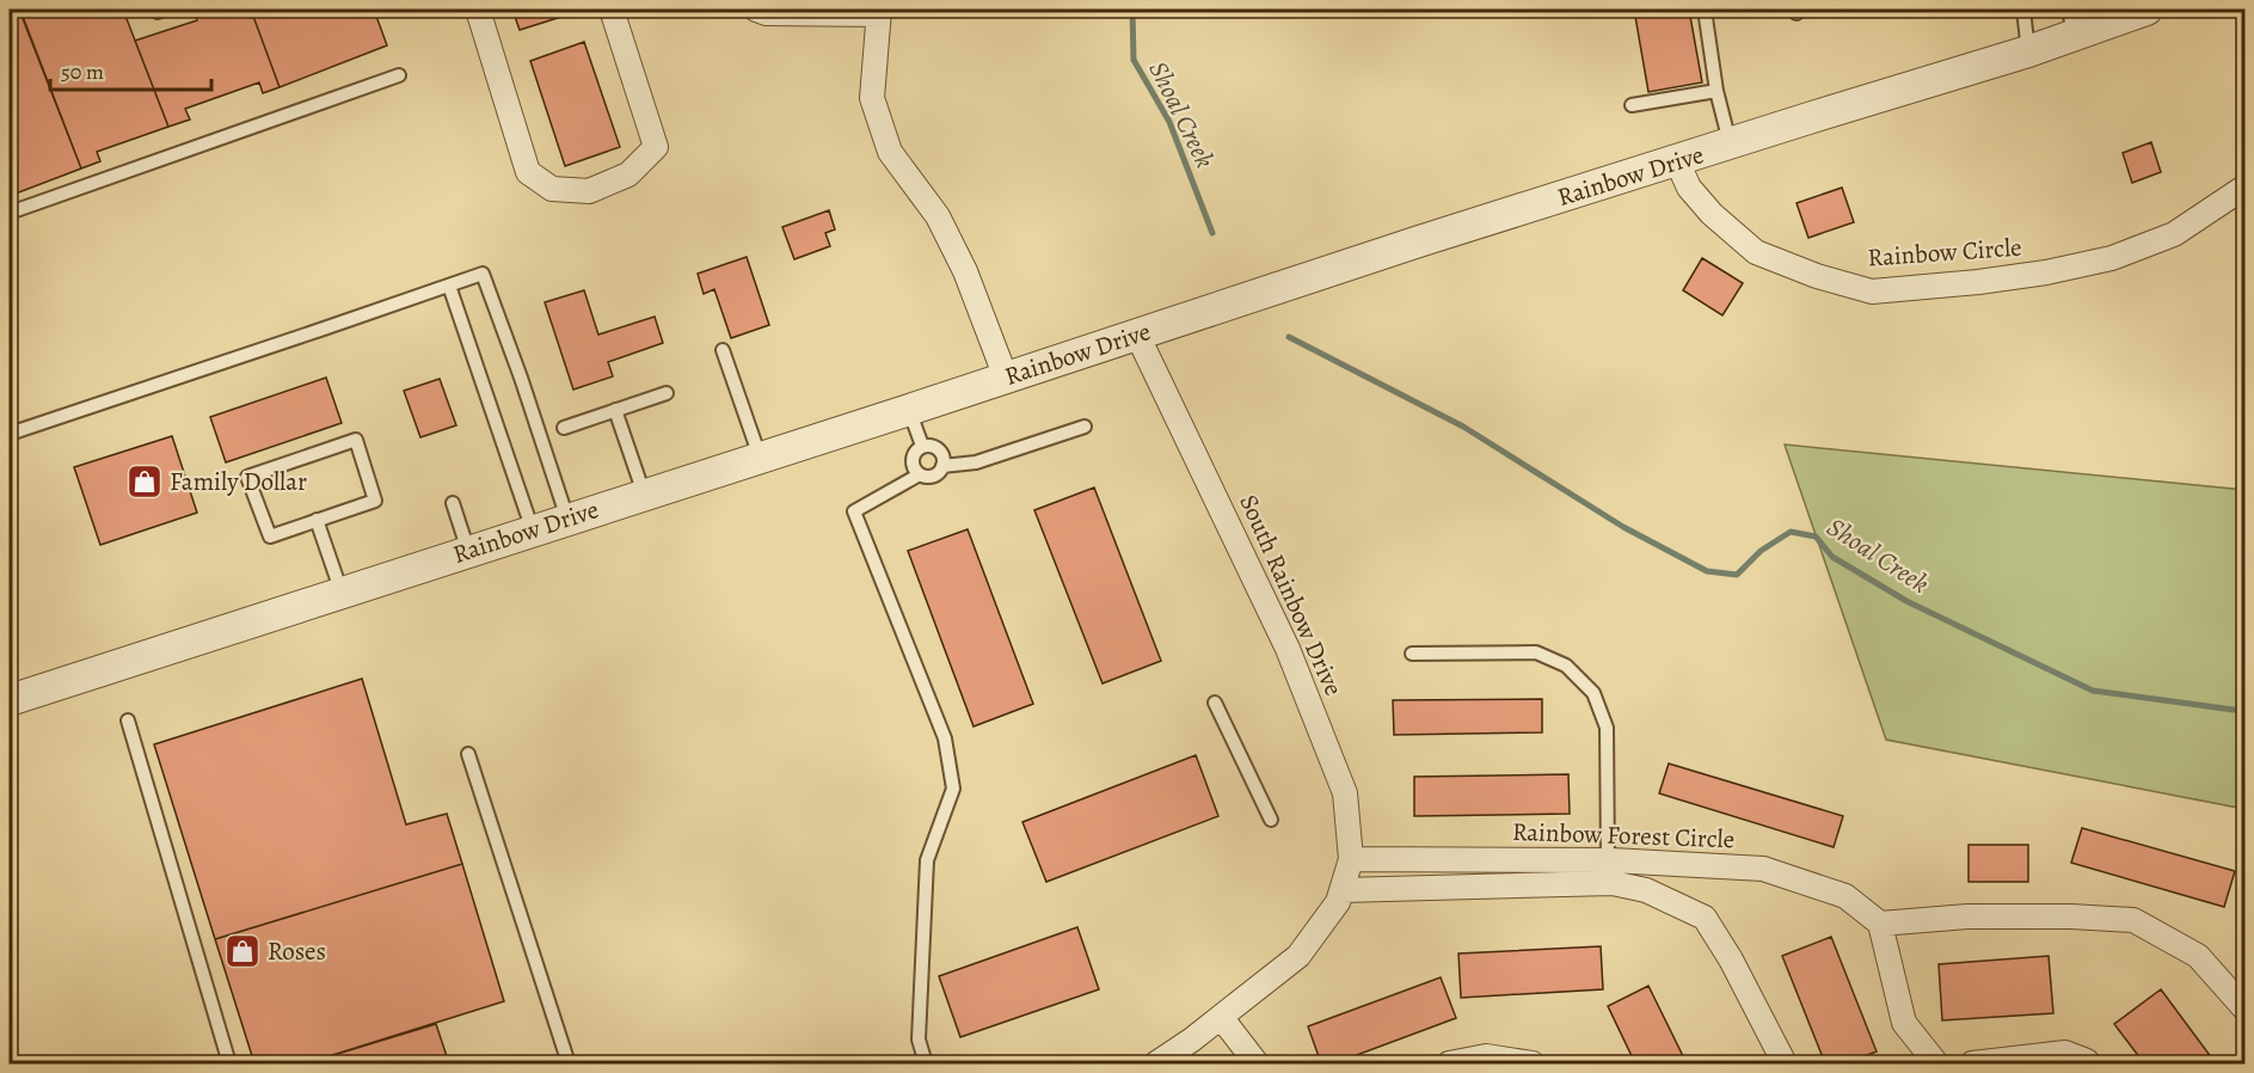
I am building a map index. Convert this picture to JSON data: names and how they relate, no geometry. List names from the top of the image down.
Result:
{
  "streets": {
    "street": [
      "Rainbow Drive",
      "Rainbow Circle",
      "South Rainbow Drive",
      "Rainbow Forest Circle"
    ]
  },
  "crossings": [
    ["Rainbow Drive", "Rainbow Circle"],
    ["Rainbow Drive", "South Rainbow Drive"],
    ["South Rainbow Drive", "Rainbow Forest Circle"]
  ],
  "water": ["Shoal Creek"],
  "places": {
    "shop": ["Family Dollar", "Roses"]
  },
  "scale_bar": "50 m"
}
